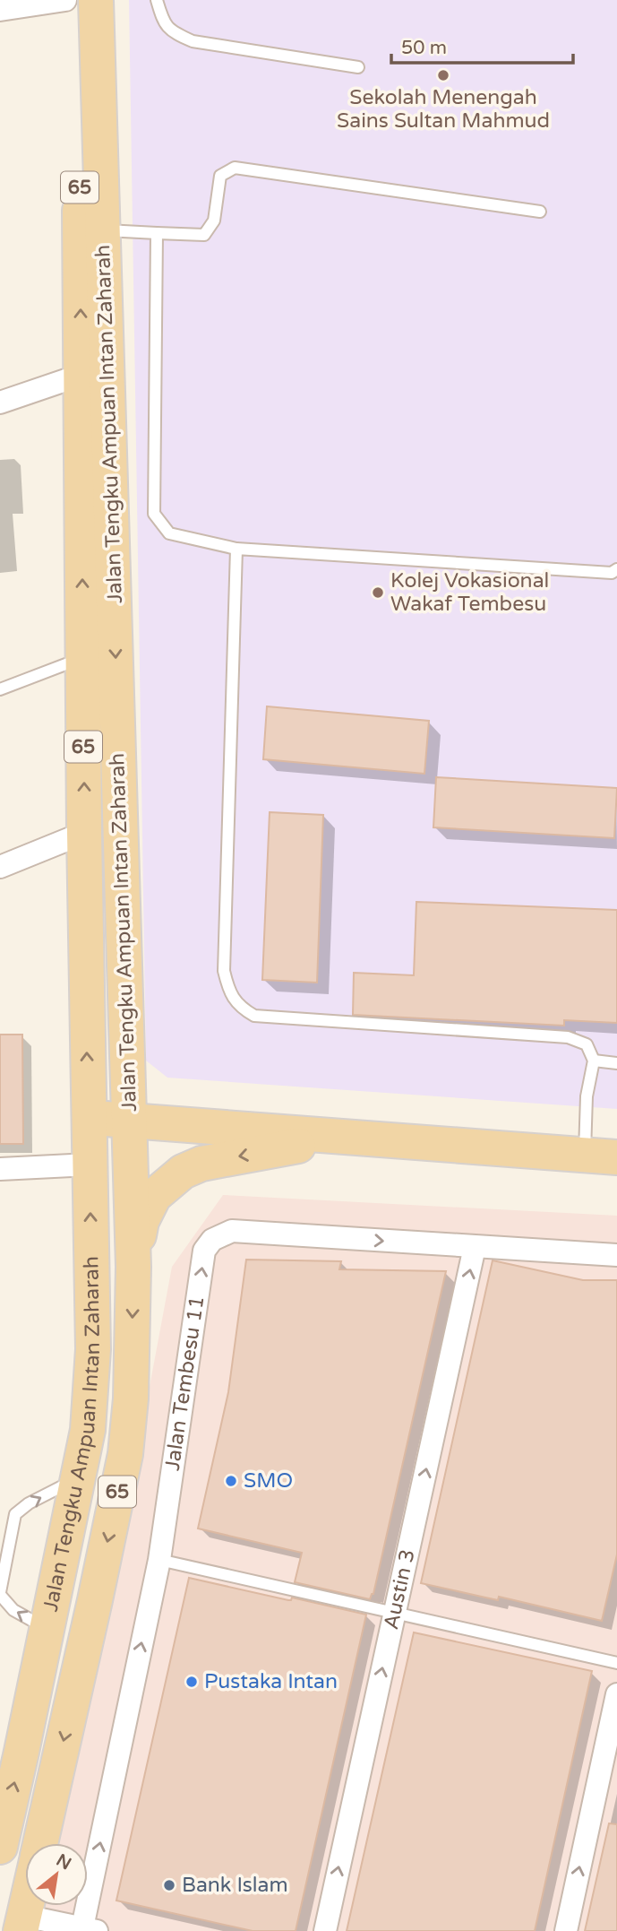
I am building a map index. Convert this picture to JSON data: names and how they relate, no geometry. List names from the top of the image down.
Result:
{
  "streets": {
    "main road": ["65", "Jalan Tengku Ampuan Intan Zaharah"],
    "street": ["Jalan Tembesu 11", "Austin 3"]
  },
  "crossings": [
    ["Jalan Tembesu 11", "Austin 3"]
  ],
  "one_way": ["Jalan Tembesu 11", "Austin 3"],
  "places": [
    "Sekolah Menengah Sains Sultan Mahmud",
    "Kolej Vokasional Wakaf Tembesu",
    "SMO",
    "Pustaka Intan",
    "Bank Islam"
  ],
  "scale_bar": "50 m",
  "north": "top right"
}
